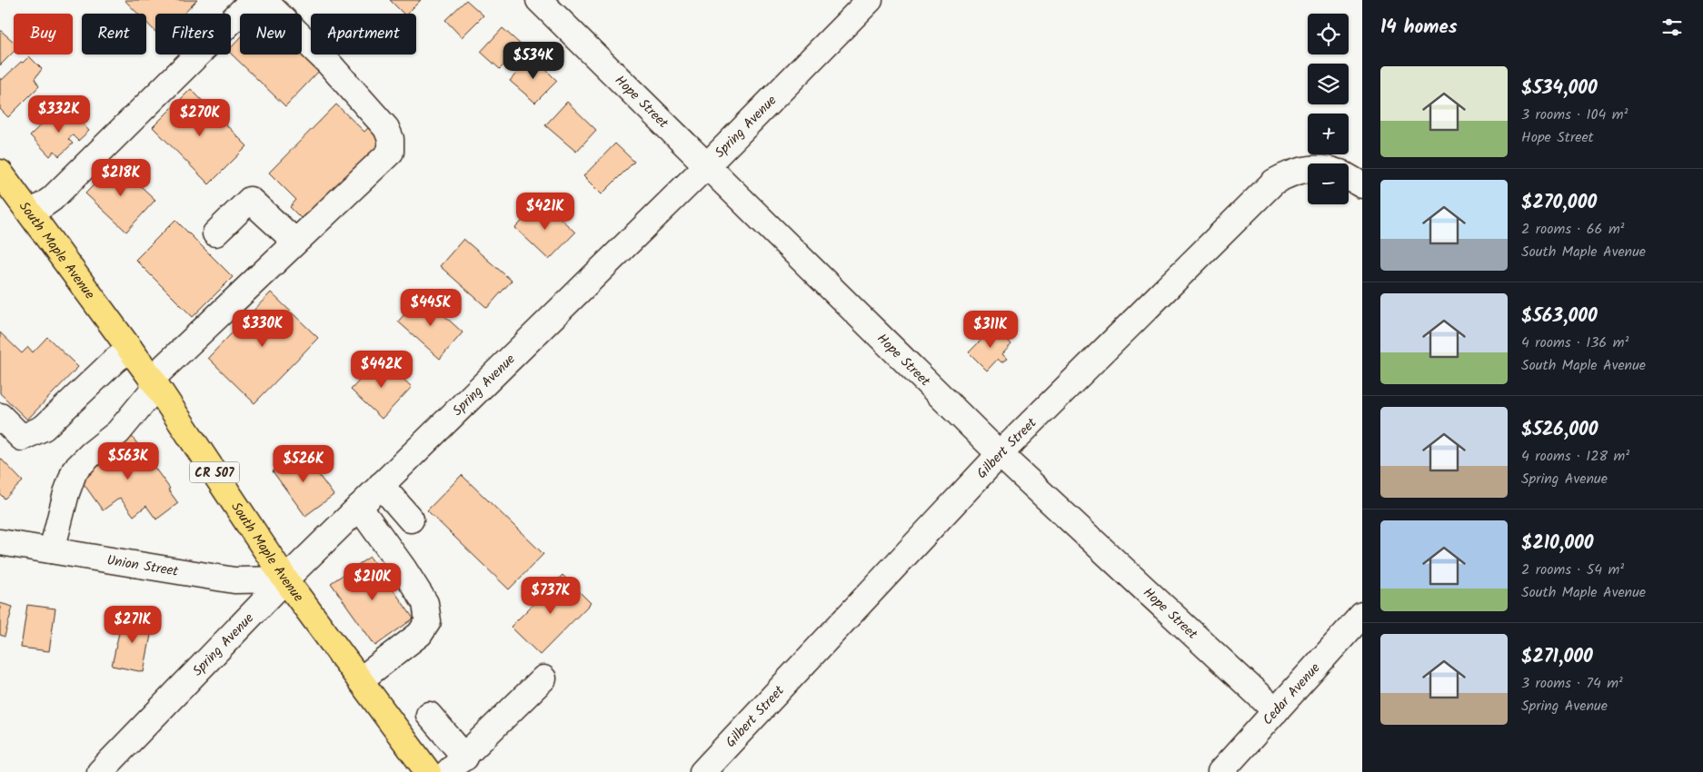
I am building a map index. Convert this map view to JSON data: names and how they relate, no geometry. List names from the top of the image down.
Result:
{
  "streets": {
    "main road": ["South Maple Avenue", "CR 507"],
    "street": [
      "Hope Street",
      "Spring Avenue",
      "Gilbert Street",
      "Union Street",
      "Cedar Avenue"
    ]
  },
  "crossings": [
    ["Hope Street", "Spring Avenue"],
    ["Hope Street", "Gilbert Street"],
    ["Hope Street", "Cedar Avenue"],
    ["Spring Avenue", "South Maple Avenue"],
    ["Spring Avenue", "Union Street"],
    ["South Maple Avenue", "Union Street"]
  ],
  "page": {
    "heading": "14 homes",
    "map_buttons": ["+", "−"],
    "chip": [
      "Buy",
      "Rent",
      "Filters",
      "New",
      "Apartment"
    ],
    "price": [
      "$534K",
      "$332K",
      "$270K",
      "$218K",
      "$421K",
      "$445K",
      "$330K",
      "$311K",
      "$442K",
      "$563K",
      "$526K",
      "$210K",
      "$737K",
      "$271K"
    ],
    "list": [
      {
        "name": "$534,000",
        "note": "3 rooms · 104 m² · Hope Street"
      },
      {
        "name": "$270,000",
        "note": "2 rooms · 66 m² · South Maple Avenue"
      },
      {
        "name": "$563,000",
        "note": "4 rooms · 136 m² · South Maple Avenue"
      },
      {
        "name": "$526,000",
        "note": "4 rooms · 128 m² · Spring Avenue"
      },
      {
        "name": "$210,000",
        "note": "2 rooms · 54 m² · South Maple Avenue"
      },
      {
        "name": "$271,000",
        "note": "3 rooms · 74 m² · Spring Avenue"
      }
    ]
  }
}
